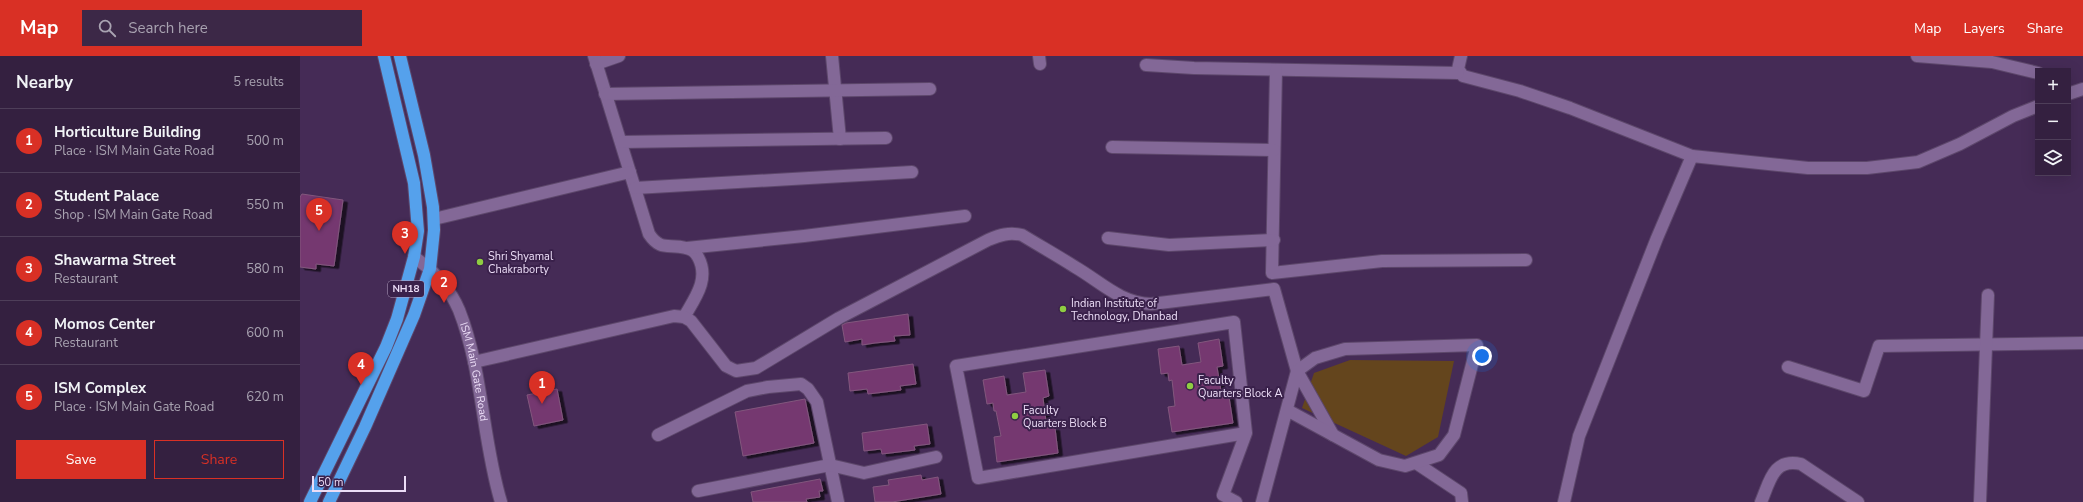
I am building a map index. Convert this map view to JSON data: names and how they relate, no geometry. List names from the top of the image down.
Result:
{
  "streets": {
    "highway": ["NH18"],
    "street": ["ISM Main Gate Road"]
  },
  "crossings": [
    ["NH18", "ISM Main Gate Road"]
  ],
  "places": [
    "Shri Shyamal Chakraborty",
    "Indian Institute of Technology, Dhanbad",
    "Faculty Quarters Block A",
    "Faculty Quarters Block B"
  ],
  "scale_bar": "50 m",
  "page": {
    "header": "Map",
    "search": "Search here",
    "nav": ["Map", "Layers", "Share"],
    "heading": ["Nearby", "5 results"],
    "map_buttons": ["+", "−"],
    "list": [
      {
        "mark": "1",
        "name": "Horticulture Building",
        "note": "Place · ISM Main Gate Road",
        "value": "500 m"
      },
      {
        "mark": "2",
        "name": "Student Palace",
        "note": "Shop · ISM Main Gate Road",
        "value": "550 m"
      },
      {
        "mark": "3",
        "name": "Shawarma Street",
        "note": "Restaurant",
        "value": "580 m"
      },
      {
        "mark": "4",
        "name": "Momos Center",
        "note": "Restaurant",
        "value": "600 m"
      },
      {
        "mark": "5",
        "name": "ISM Complex",
        "note": "Place · ISM Main Gate Road",
        "value": "620 m"
      }
    ],
    "pins": [
      "5",
      "3",
      "2",
      "4",
      "1"
    ],
    "buttons": ["Save", "Share"],
    "scale": "50 m"
  }
}
